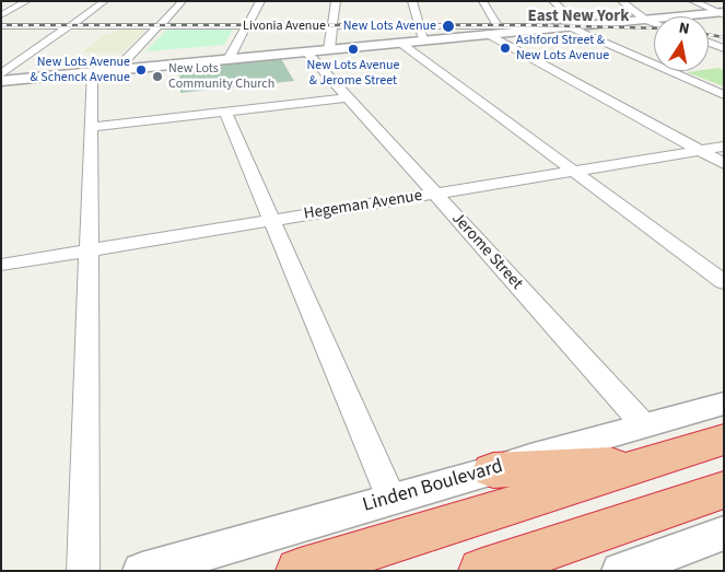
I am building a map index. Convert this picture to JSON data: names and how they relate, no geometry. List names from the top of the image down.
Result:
{
  "streets": {
    "street": [
      "Livonia Avenue",
      "Hegeman Avenue",
      "Jerome Street",
      "Linden Boulevard"
    ]
  },
  "crossings": [
    ["Hegeman Avenue", "Jerome Street"]
  ],
  "districts": ["East New York"],
  "places": [
    "New Lots Avenue",
    "Ashford Street & New Lots Avenue",
    "New Lots Avenue & Jerome Street",
    "New Lots Avenue & Schenck Avenue",
    "New Lots Community Church"
  ],
  "north": "top"
}
